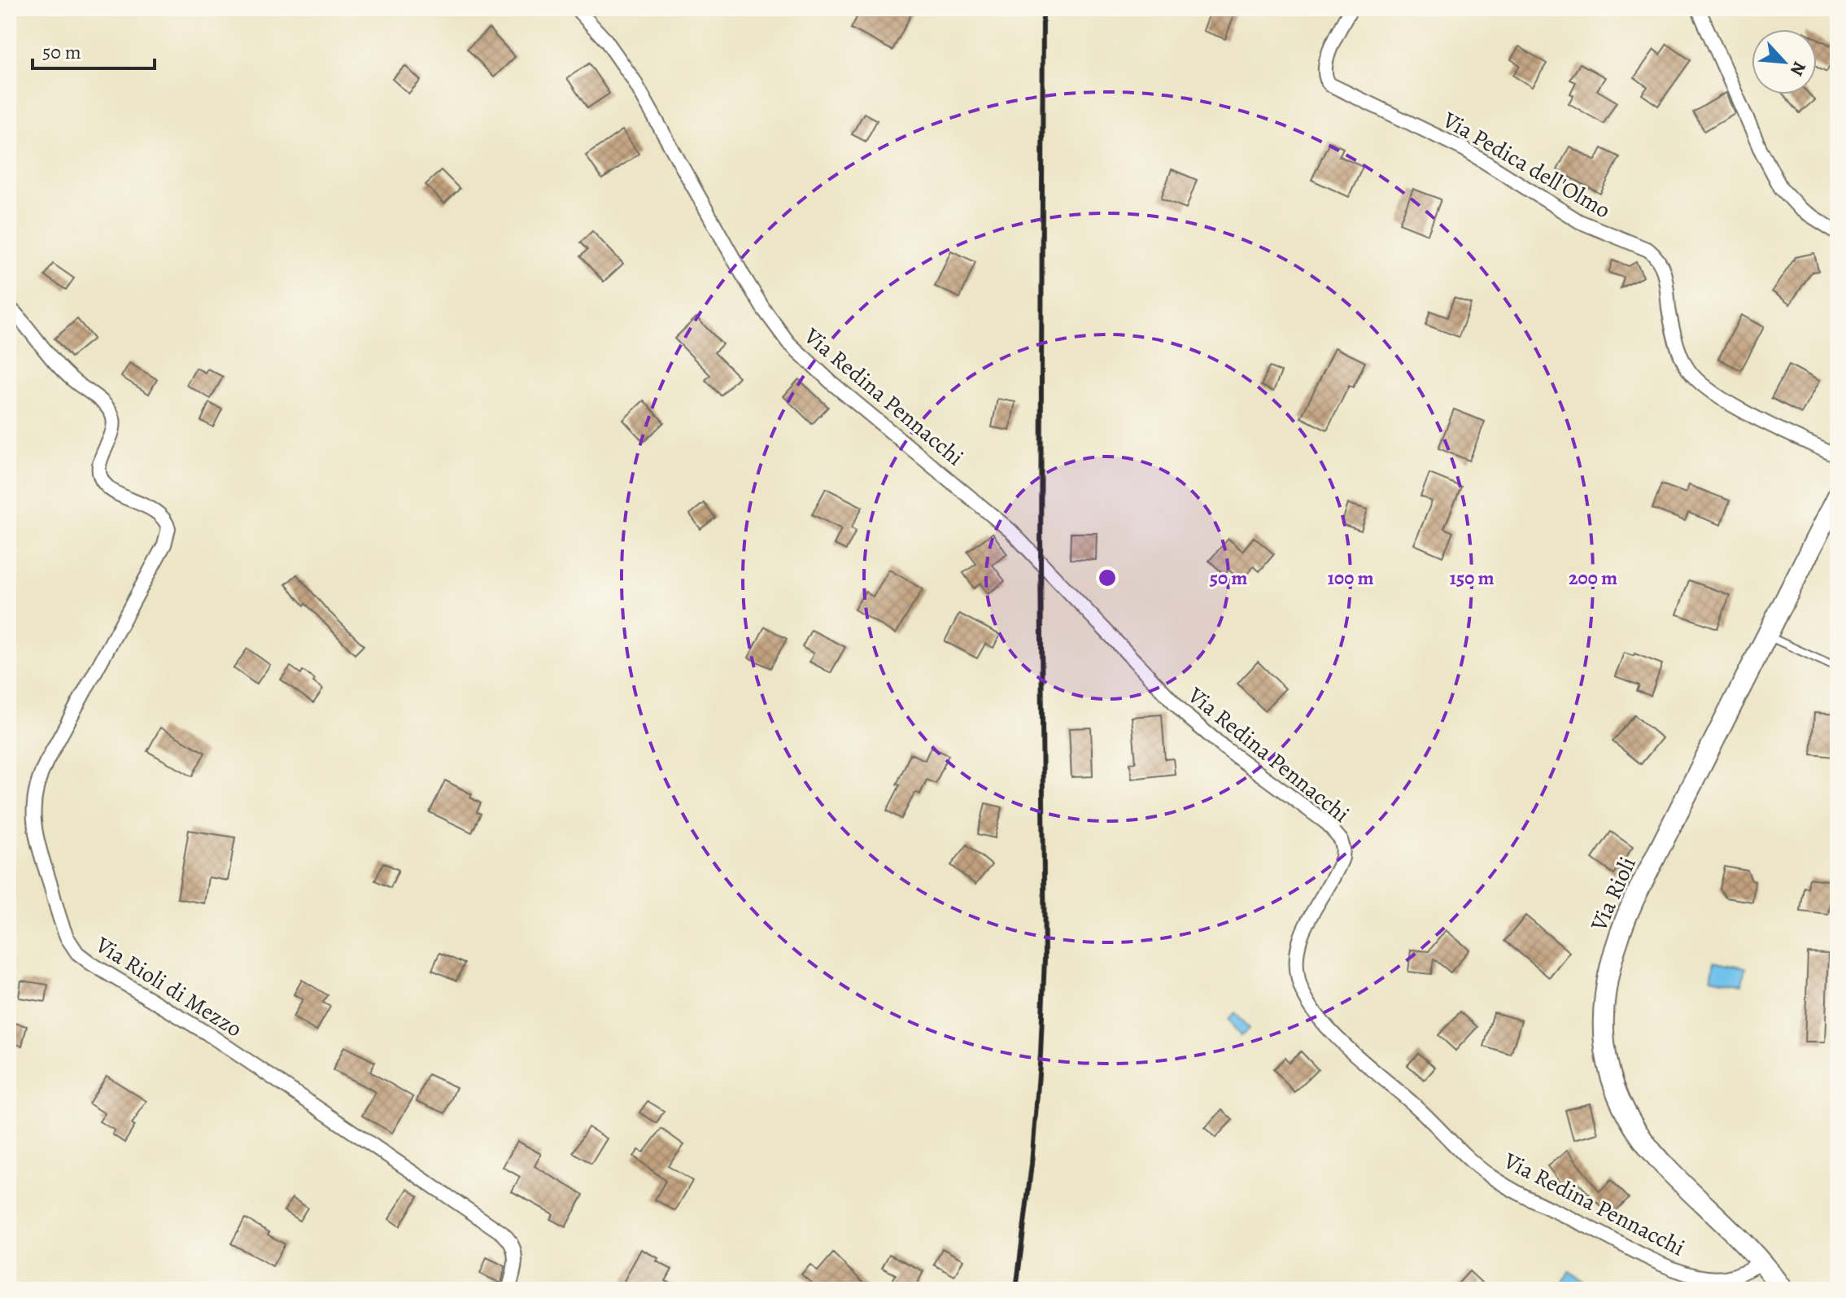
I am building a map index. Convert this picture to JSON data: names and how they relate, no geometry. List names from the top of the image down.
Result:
{
  "streets": {
    "main road": ["Via Rioli"],
    "street": ["Via Pedica dell'Olmo", "Via Redina Pennacchi", "Via Rioli di Mezzo"]
  },
  "crossings": [
    ["Via Redina Pennacchi", "Via Rioli"]
  ],
  "scale_bar": "50 m",
  "north": "bottom right",
  "rings": [
    "50 m",
    "100 m",
    "150 m",
    "200 m"
  ]
}
